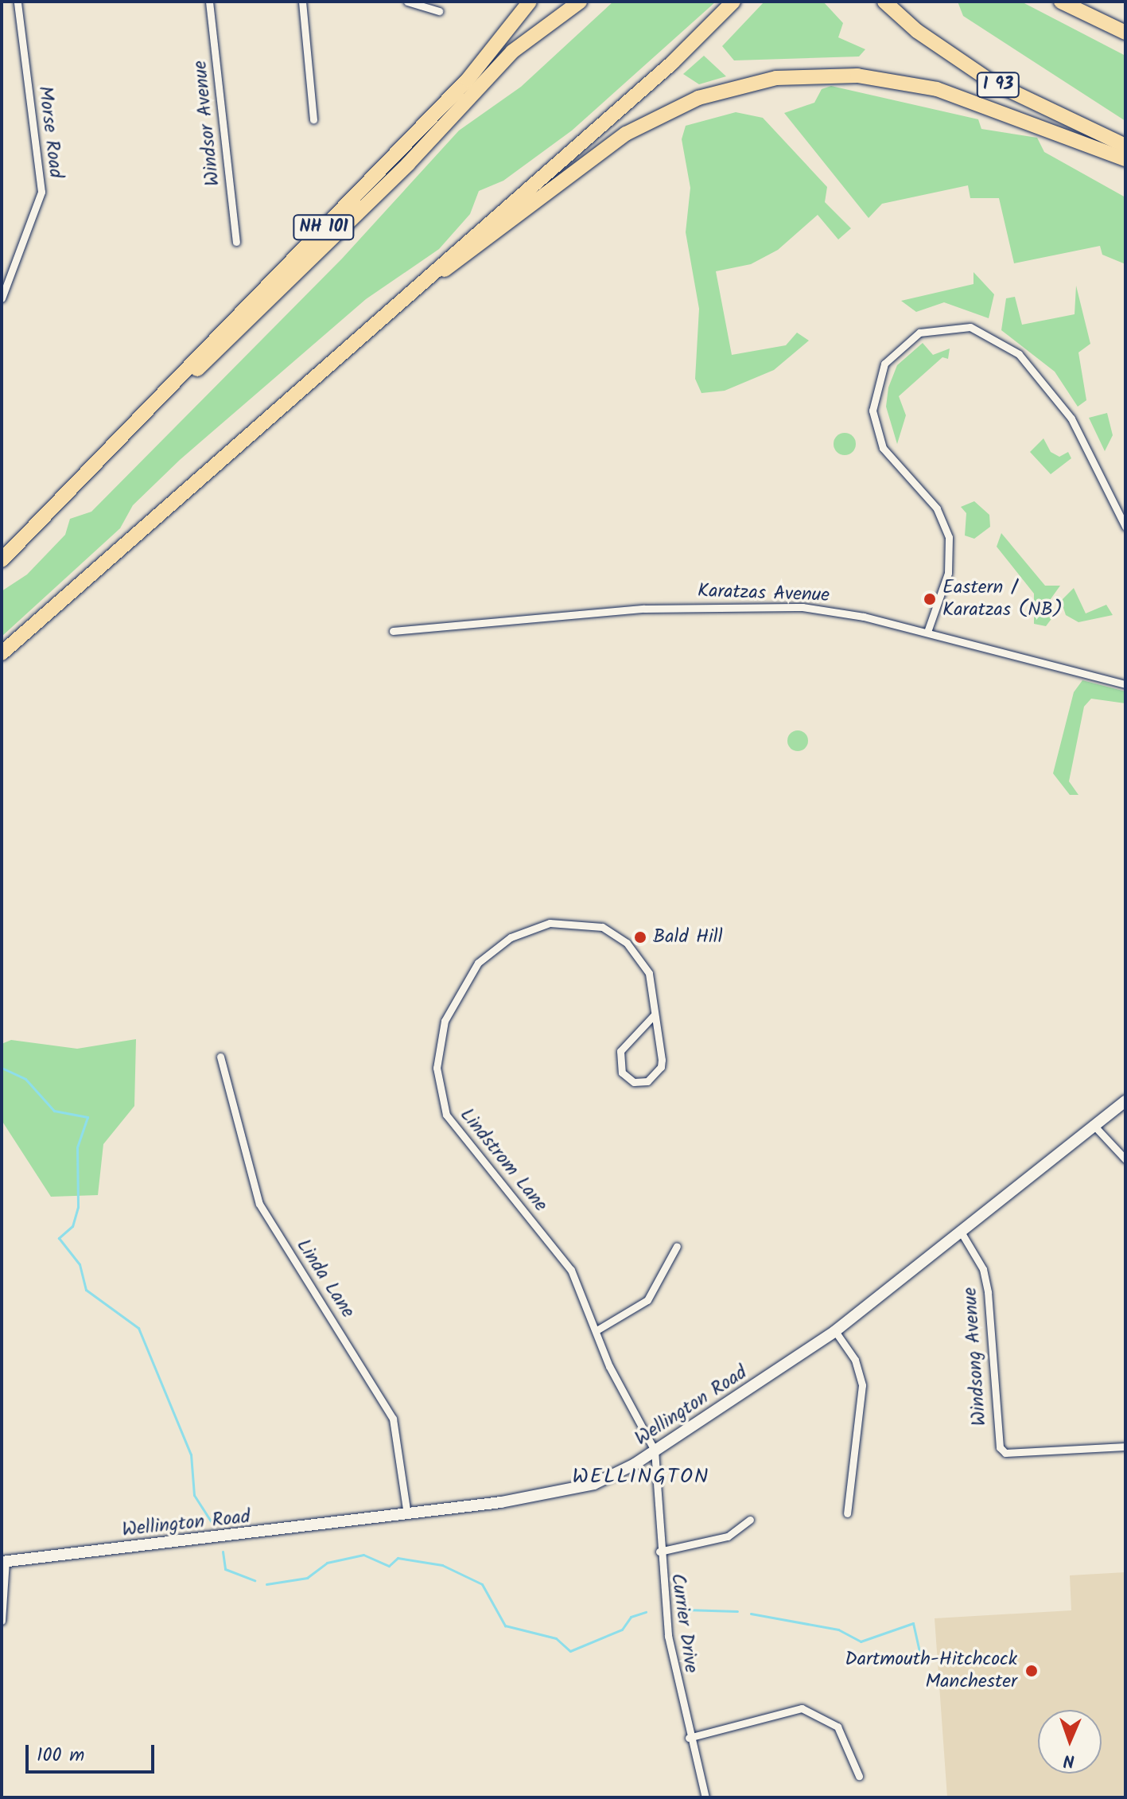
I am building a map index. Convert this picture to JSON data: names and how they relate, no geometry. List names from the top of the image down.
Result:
{
  "streets": {
    "highway": ["I 93", "NH 101"],
    "main road": ["Wellington Road"],
    "street": [
      "Windsor Avenue",
      "Morse Road",
      "Karatzas Avenue",
      "Lindstrom Lane",
      "Linda Lane",
      "Windsong Avenue",
      "Currier Drive"
    ]
  },
  "crossings": [
    ["Lindstrom Lane", "Wellington Road"],
    ["Lindstrom Lane", "Currier Drive"],
    ["Linda Lane", "Wellington Road"],
    ["Windsong Avenue", "Wellington Road"],
    ["Wellington Road", "Currier Drive"]
  ],
  "districts": ["WELLINGTON"],
  "places": ["Eastern / Karatzas (NB)", "Bald Hill", "Dartmouth-Hitchcock Manchester"],
  "scale_bar": "100 m",
  "north": "bottom"
}
